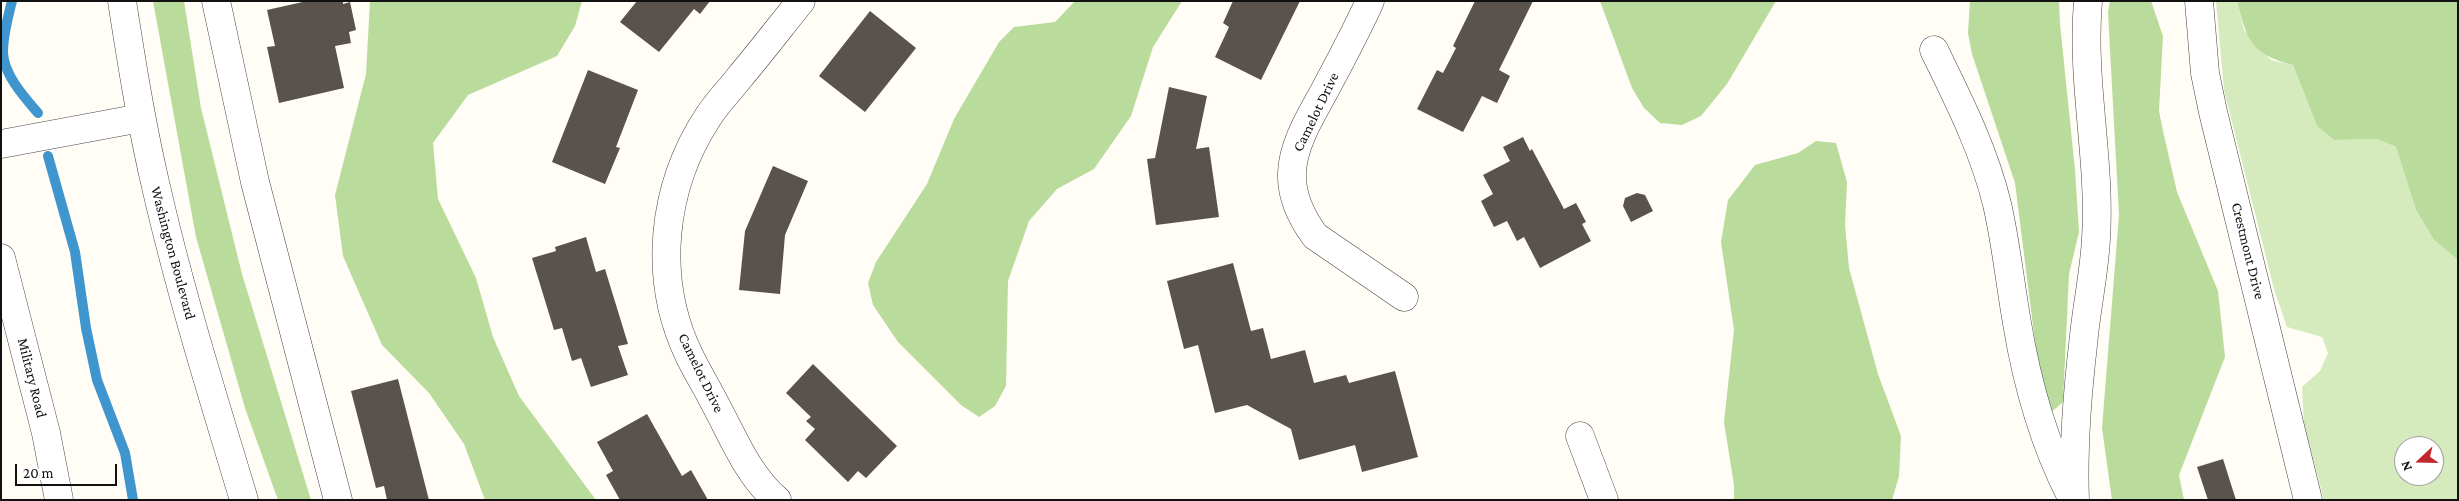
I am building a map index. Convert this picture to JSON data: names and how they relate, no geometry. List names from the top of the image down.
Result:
{
  "streets": {
    "street": [
      "Camelot Drive",
      "Crestmont Drive",
      "Washington Boulevard",
      "Military Road"
    ]
  },
  "scale_bar": "20 m",
  "north": "left"
}
